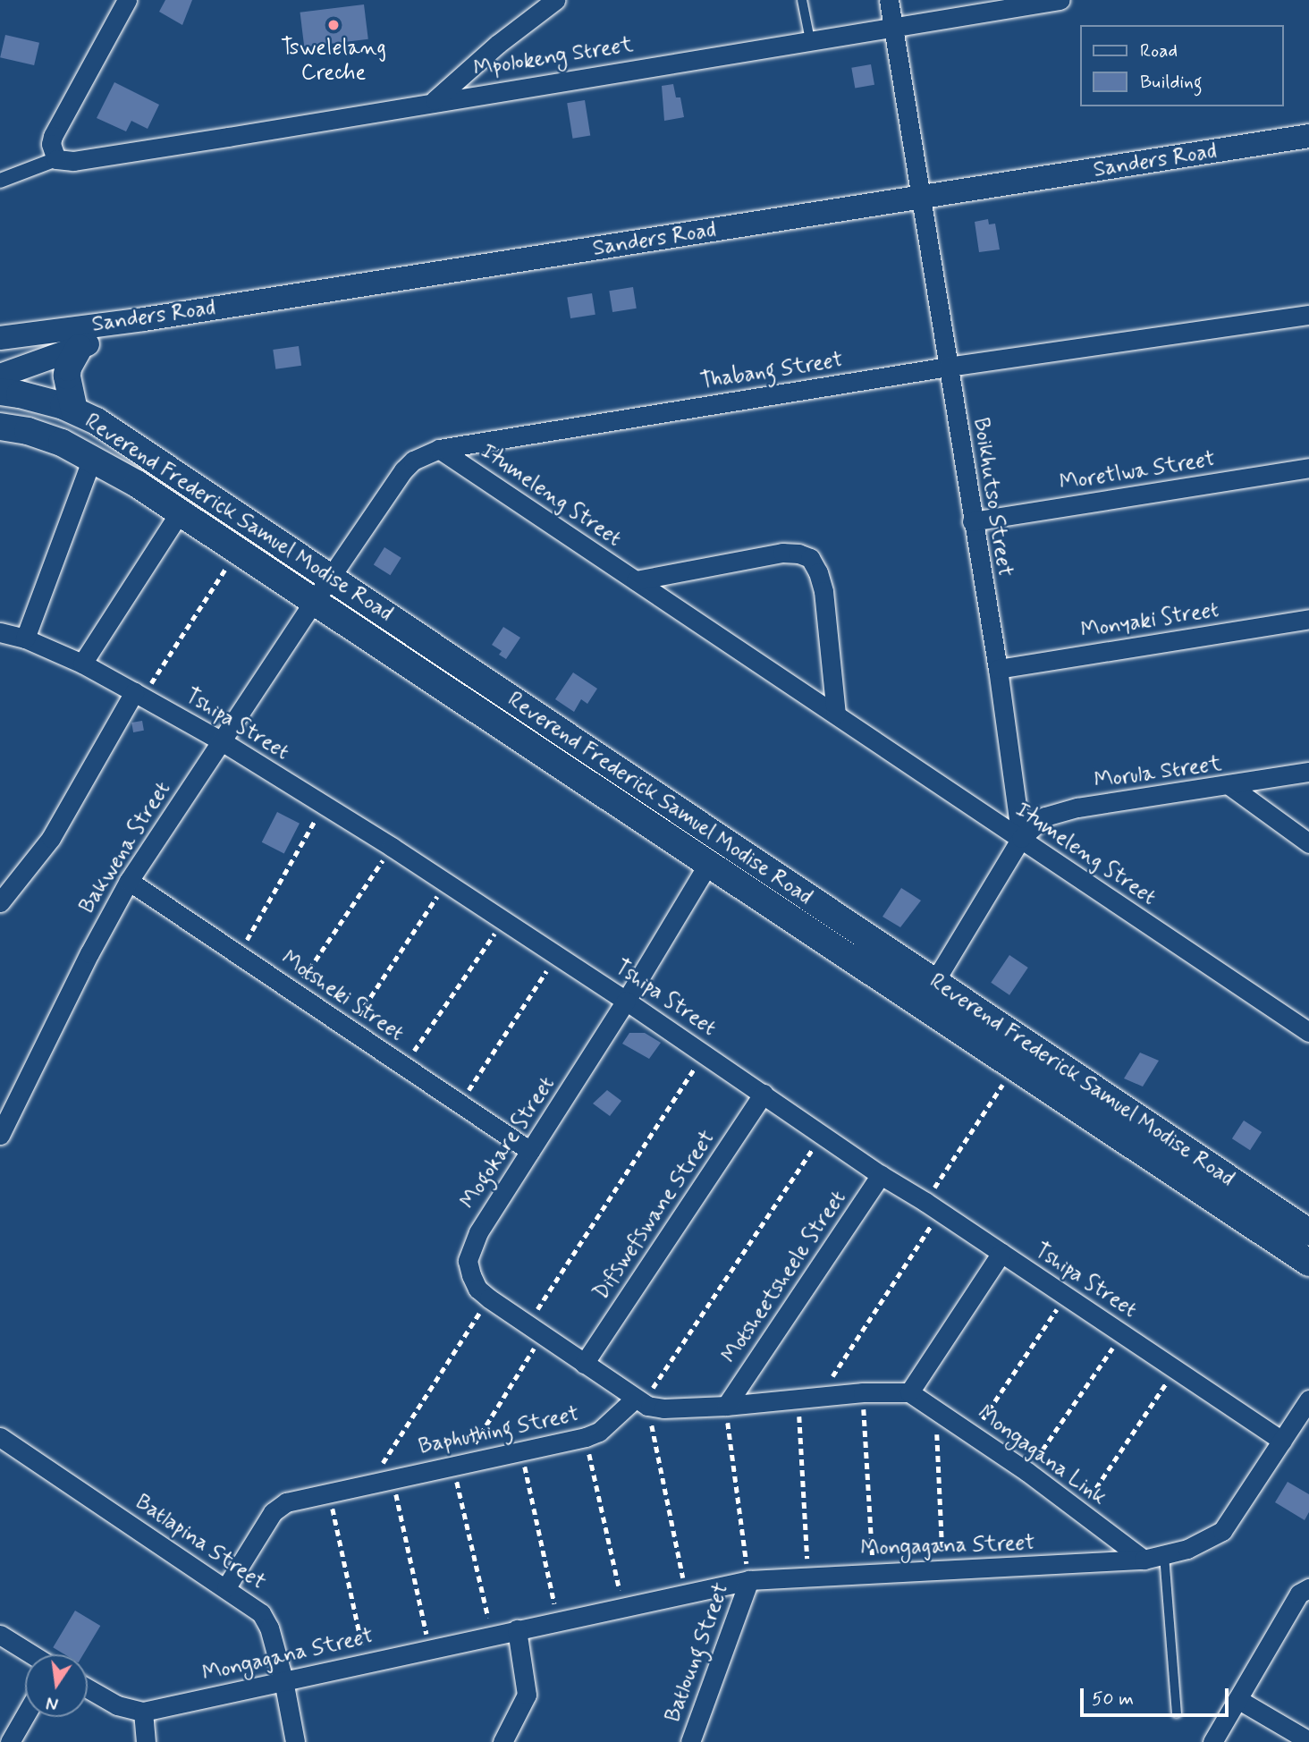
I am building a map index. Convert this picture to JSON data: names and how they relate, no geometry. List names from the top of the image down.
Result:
{
  "streets": {
    "main road": ["Reverend Frederick Samuel Modise Road"],
    "street": [
      "Mpolokeng Street",
      "Sanders Road",
      "Thabang Street",
      "Moretlwa Street",
      "Itumeleng Street",
      "Boikhutso Street",
      "Monyaki Street",
      "Tshipa Street",
      "Morula Street",
      "Bakwena Street",
      "Motsheki Street",
      "Mogokare Street",
      "Difswefswane Street",
      "Motsheetsheele Street",
      "Baphuthing Street",
      "Mongagana Link",
      "Batlapina Street",
      "Mongagana Street",
      "Batloung Street"
    ]
  },
  "crossings": [
    ["Mpolokeng Street", "Boikhutso Street"],
    ["Sanders Road", "Boikhutso Street"],
    ["Thabang Street", "Itumeleng Street"],
    ["Thabang Street", "Boikhutso Street"],
    ["Thabang Street", "Reverend Frederick Samuel Modise Road"],
    ["Thabang Street", "Bakwena Street"],
    ["Moretlwa Street", "Boikhutso Street"],
    ["Itumeleng Street", "Boikhutso Street"],
    ["Itumeleng Street", "Morula Street"],
    ["Boikhutso Street", "Monyaki Street"],
    ["Boikhutso Street", "Morula Street"],
    ["Reverend Frederick Samuel Modise Road", "Bakwena Street"],
    ["Reverend Frederick Samuel Modise Road", "Mogokare Street"],
    ["Tshipa Street", "Bakwena Street"],
    ["Tshipa Street", "Mogokare Street"],
    ["Tshipa Street", "Difswefswane Street"],
    ["Tshipa Street", "Motsheetsheele Street"],
    ["Tshipa Street", "Mongagana Street"],
    ["Bakwena Street", "Motsheki Street"],
    ["Motsheki Street", "Mogokare Street"],
    ["Mogokare Street", "Difswefswane Street"],
    ["Mogokare Street", "Baphuthing Street"],
    ["Baphuthing Street", "Batlapina Street"],
    ["Mongagana Link", "Mongagana Street"],
    ["Batlapina Street", "Mongagana Street"],
    ["Mongagana Street", "Batloung Street"]
  ],
  "places": ["Tswelelang Creche"],
  "legend": ["Road", "Building"],
  "scale_bar": "50 m",
  "north": "bottom"
}
